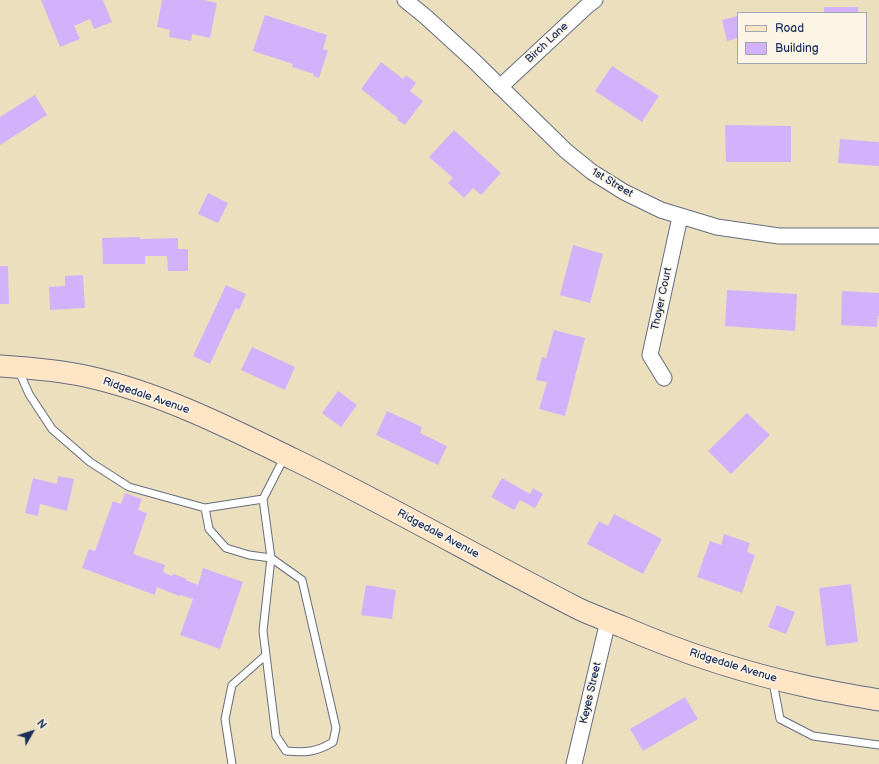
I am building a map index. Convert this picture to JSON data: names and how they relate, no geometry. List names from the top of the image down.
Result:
{
  "streets": {
    "main road": ["Ridgedale Avenue"],
    "street": [
      "Birch Lane",
      "1st Street",
      "Thayer Court",
      "Keyes Street"
    ]
  },
  "crossings": [
    ["Birch Lane", "1st Street"],
    ["1st Street", "Thayer Court"],
    ["Ridgedale Avenue", "Keyes Street"]
  ],
  "legend": ["Road", "Building"],
  "north": "top right"
}
